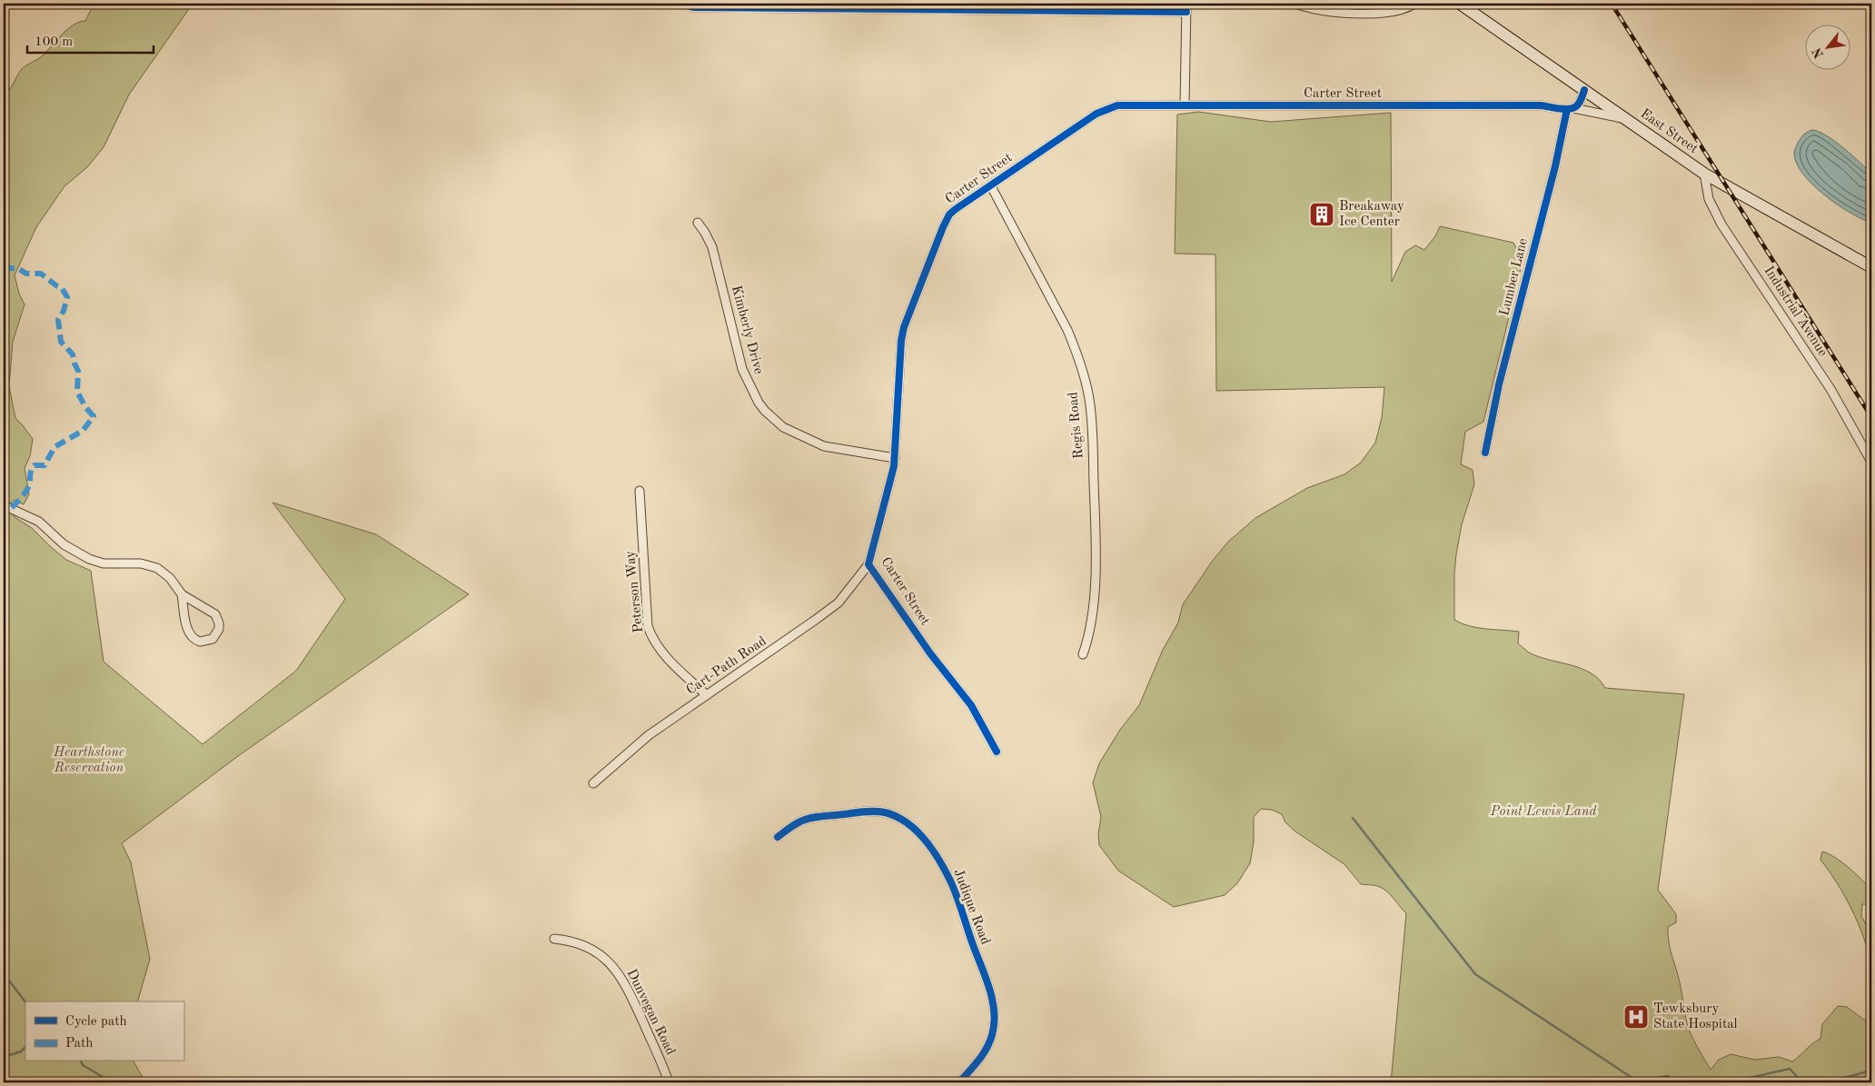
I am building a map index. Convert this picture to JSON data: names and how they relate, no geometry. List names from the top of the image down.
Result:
{
  "streets": {
    "main road": ["East Street"],
    "street": [
      "Carter Street",
      "Lumber Lane",
      "Industrial Avenue",
      "Kimberly Drive",
      "Regis Road",
      "Peterson Way",
      "Cart-Path Road",
      "Judique Road",
      "Dunvegan Road"
    ]
  },
  "crossings": [
    ["Carter Street", "East Street"],
    ["Carter Street", "Lumber Lane"],
    ["Carter Street", "Kimberly Drive"],
    ["Carter Street", "Regis Road"],
    ["Carter Street", "Cart-Path Road"],
    ["East Street", "Industrial Avenue"],
    ["Peterson Way", "Cart-Path Road"]
  ],
  "parks": ["Hearthstone Reservation", "Point Lewis Land"],
  "places": {
    "building": ["Breakaway Ice Center"],
    "hospital": ["Tewksbury State Hospital"]
  },
  "legend": ["Cycle path", "Path"],
  "scale_bar": "100 m",
  "north": "bottom left"
}
